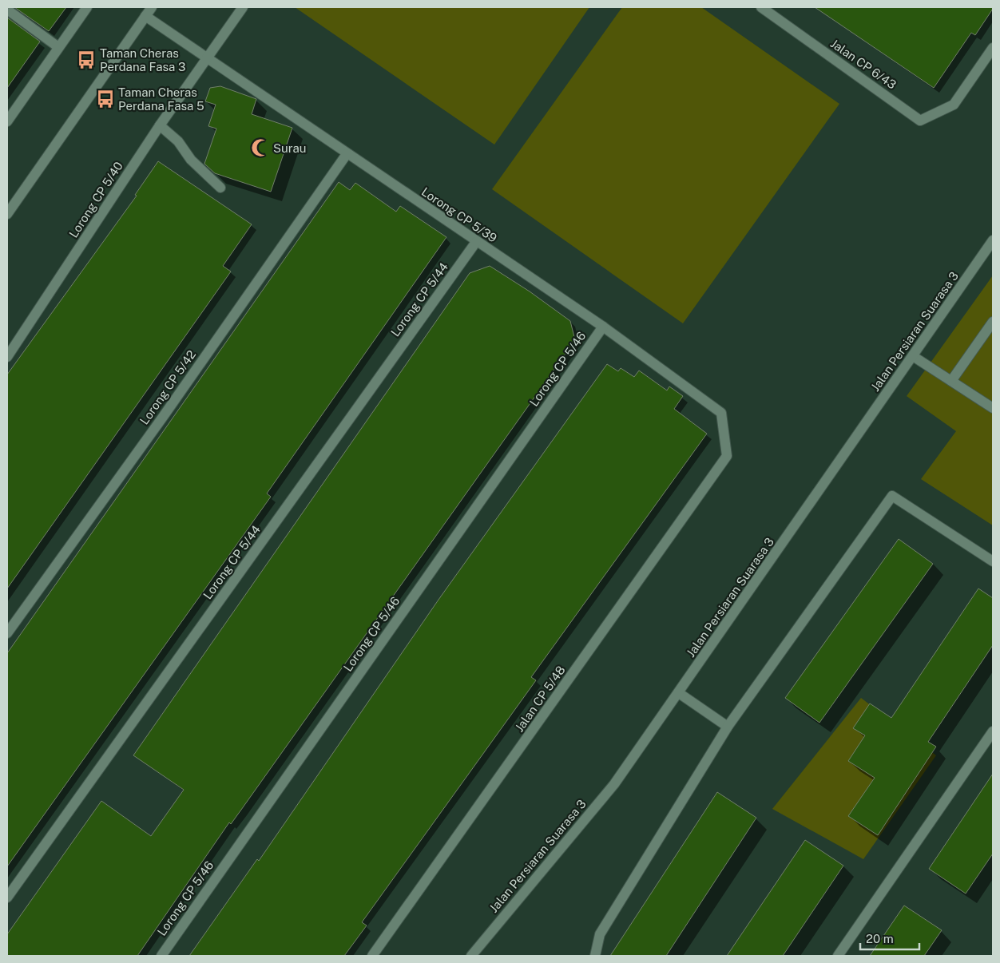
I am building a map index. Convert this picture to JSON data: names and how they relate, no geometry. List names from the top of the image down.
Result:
{
  "streets": {
    "street": [
      "Jalan CP 6/43",
      "Lorong CP 5/40",
      "Lorong CP 5/39",
      "Lorong CP 5/44",
      "Jalan Persiaran Suarasa 3",
      "Lorong CP 5/46",
      "Lorong CP 5/42",
      "Jalan CP 5/48"
    ]
  },
  "crossings": [
    ["Lorong CP 5/40", "Lorong CP 5/39"],
    ["Lorong CP 5/39", "Lorong CP 5/44"],
    ["Lorong CP 5/39", "Lorong CP 5/46"],
    ["Lorong CP 5/39", "Lorong CP 5/42"],
    ["Lorong CP 5/39", "Jalan CP 5/48"]
  ],
  "places": {
    "bus stop": ["Taman Cheras Perdana Fasa 3", "Taman Cheras Perdana Fasa 5"],
    "mosque": ["Surau"]
  },
  "scale_bar": "20 m"
}
